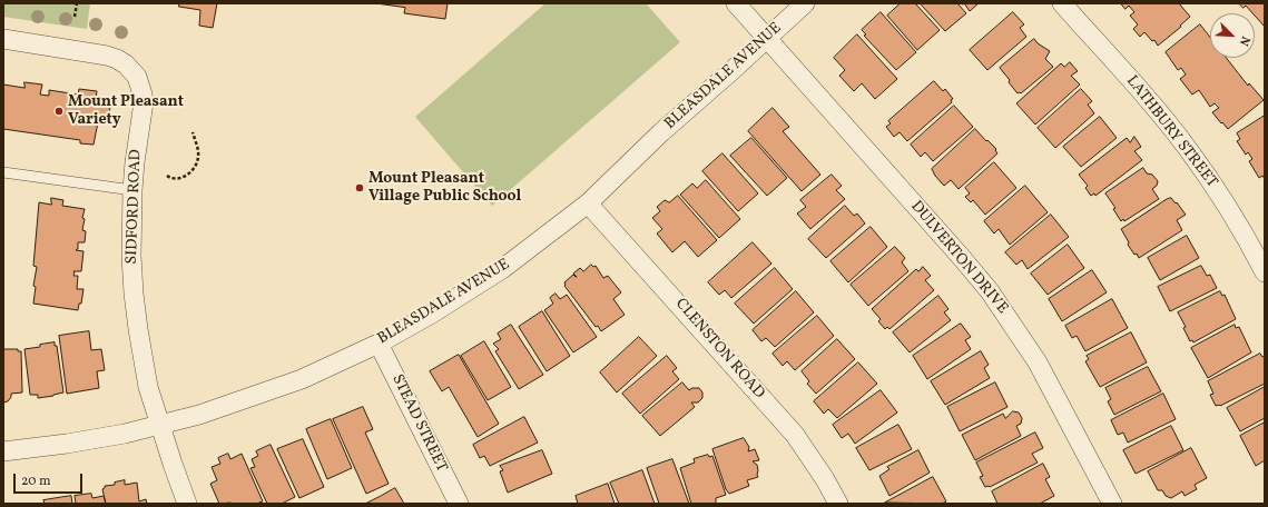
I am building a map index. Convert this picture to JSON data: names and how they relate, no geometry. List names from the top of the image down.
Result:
{
  "streets": {
    "street": [
      "BLEASDALE AVENUE",
      "LATHBURY STREET",
      "SIDFORD ROAD",
      "DULVERTON DRIVE",
      "CLENSTON ROAD",
      "STEAD STREET"
    ]
  },
  "crossings": [
    ["BLEASDALE AVENUE", "SIDFORD ROAD"],
    ["BLEASDALE AVENUE", "DULVERTON DRIVE"],
    ["BLEASDALE AVENUE", "CLENSTON ROAD"],
    ["BLEASDALE AVENUE", "STEAD STREET"]
  ],
  "places": ["Mount Pleasant Variety", "Mount Pleasant Village Public School"],
  "scale_bar": "20 m",
  "north": "bottom right"
}
